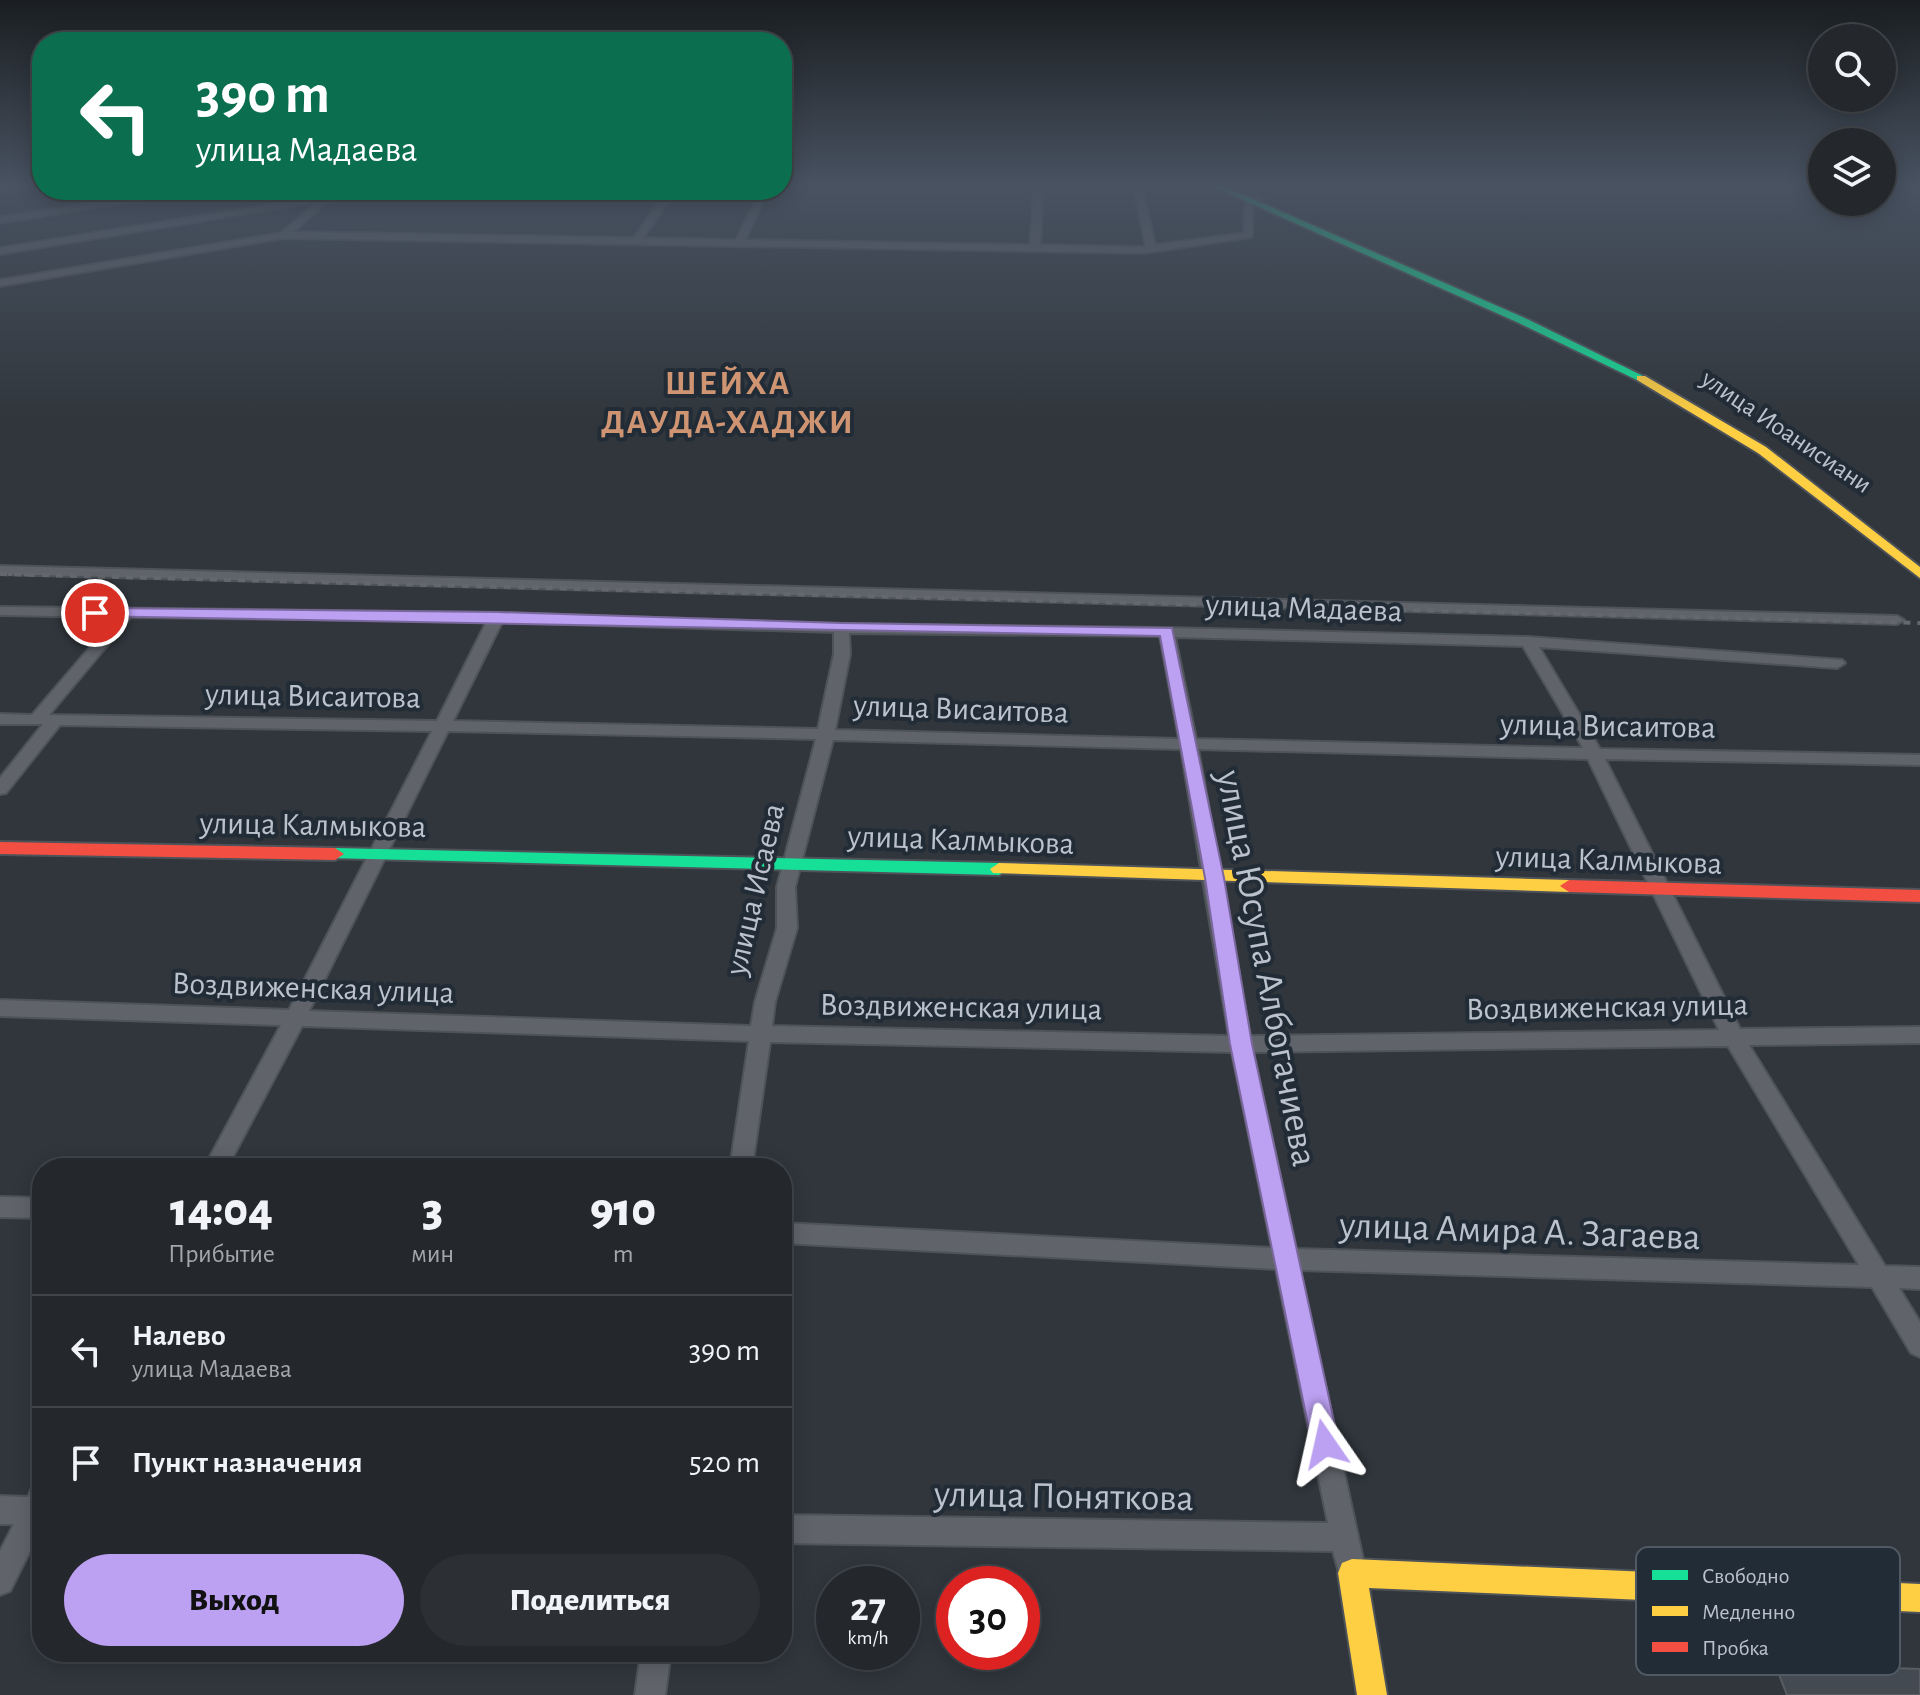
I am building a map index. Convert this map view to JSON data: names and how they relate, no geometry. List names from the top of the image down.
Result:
{
  "streets": {
    "main road": ["улица Иоанисиани", "улица Калмыкова", "улица Юсупа Албогачиева"],
    "street": [
      "улица Мадаева",
      "улица Висаитова",
      "улица Исаева",
      "Воздвиженская улица",
      "улица Амира А. Загаева",
      "улица Поняткова"
    ]
  },
  "crossings": [
    ["улица Мадаева", "улица Исаева"],
    ["улица Мадаева", "улица Юсупа Албогачиева"],
    ["улица Висаитова", "улица Исаева"],
    ["улица Висаитова", "улица Юсупа Албогачиева"],
    ["улица Калмыкова", "улица Исаева"],
    ["улица Калмыкова", "улица Юсупа Албогачиева"],
    ["улица Исаева", "Воздвиженская улица"],
    ["улица Юсупа Албогачиева", "Воздвиженская улица"],
    ["улица Юсупа Албогачиева", "улица Амира А. Загаева"],
    ["улица Юсупа Албогачиева", "улица Поняткова"]
  ],
  "districts": ["ШЕЙХА ДАУДА-ХАДЖИ"],
  "legend": ["Свободно", "Медленно", "Пробка"],
  "page": {
    "turn": ["390 m", "улица Мадаева"],
    "eta": [
      "14:04",
      "Прибытие",
      "3",
      "мин",
      "910",
      "m"
    ],
    "list": [
      {
        "name": "Налево",
        "note": "улица Мадаева",
        "value": "390 m"
      },
      {
        "name": "Пункт назначения",
        "value": "520 m"
      }
    ],
    "buttons": ["Выход", "Поделиться"],
    "speed": "27 km/h",
    "limit": "30"
  }
}
